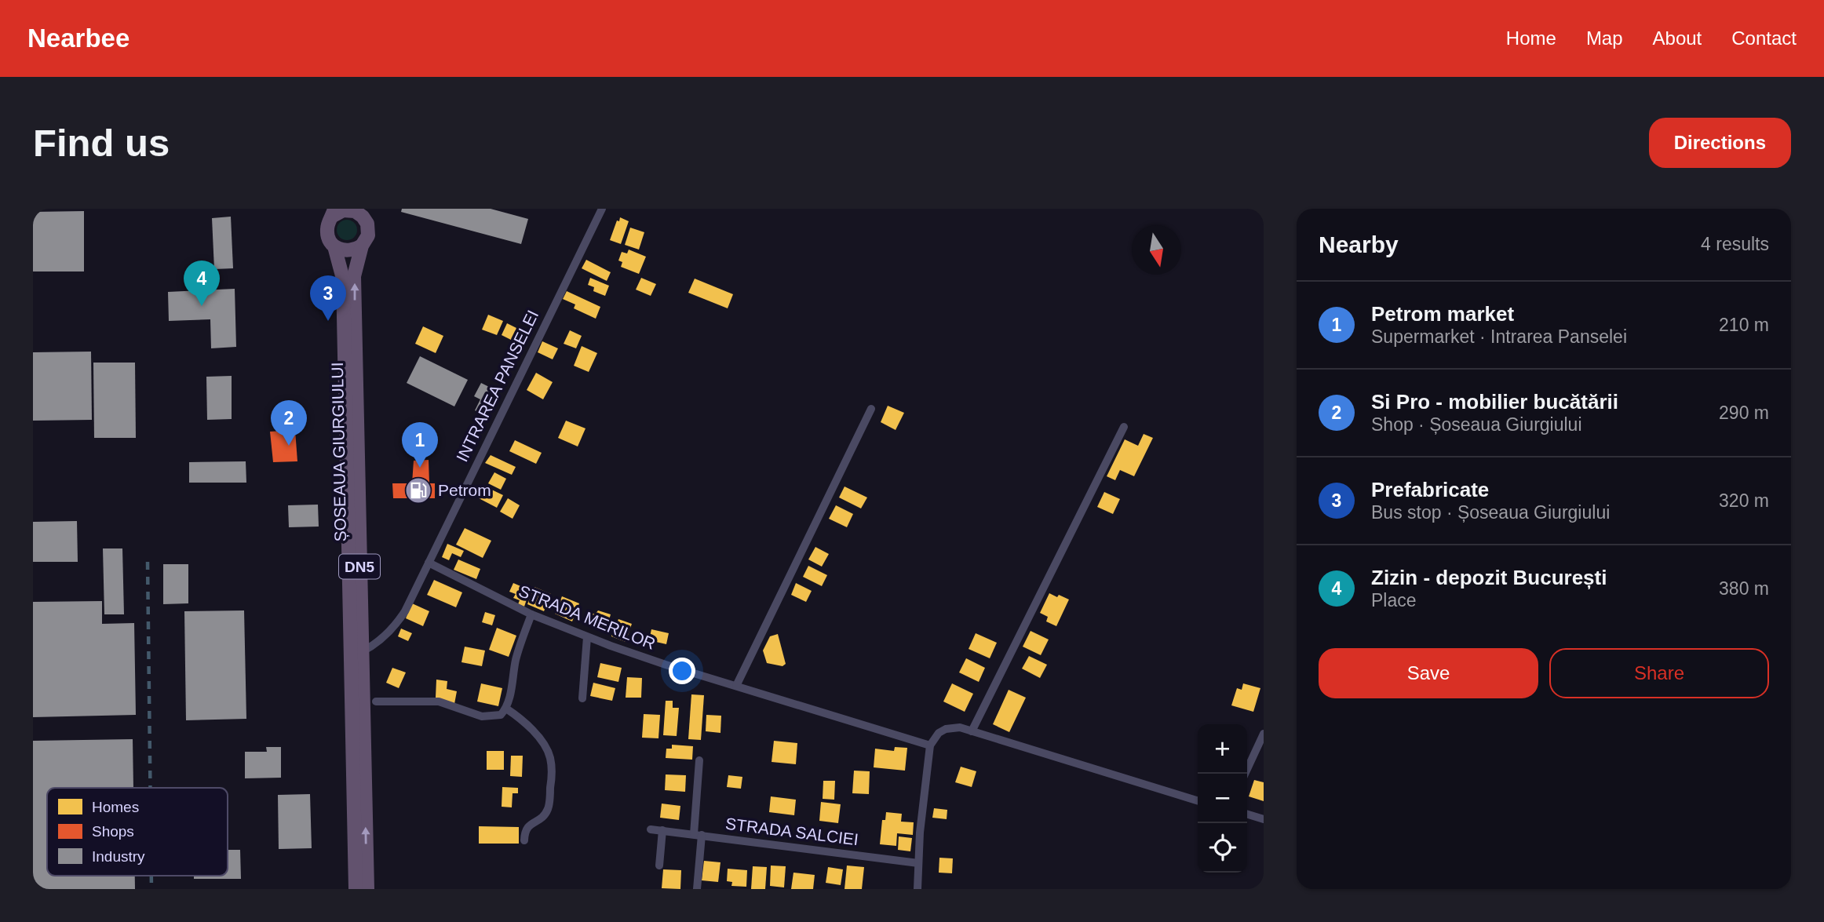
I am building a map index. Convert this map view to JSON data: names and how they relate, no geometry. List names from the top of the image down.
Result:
{
  "streets": {
    "highway": ["ȘOSEAUA GIURGIULUI", "DN5"],
    "street": ["INTRAREA PANSELEI", "STRADA MERILOR", "STRADA SALCIEI"]
  },
  "crossings": [
    ["INTRAREA PANSELEI", "ȘOSEAUA GIURGIULUI"],
    ["INTRAREA PANSELEI", "STRADA MERILOR"]
  ],
  "places": {
    "fuel station": ["Petrom"]
  },
  "legend": ["Homes", "Shops", "Industry"],
  "north": "bottom",
  "page": {
    "header": "Nearbee",
    "nav": [
      "Home",
      "Map",
      "About",
      "Contact"
    ],
    "buttons": [
      "Directions",
      ["Save", "Share"]
    ],
    "title": "Find us",
    "heading": ["Nearby", "4 results"],
    "pins": [
      "4",
      "3",
      "2",
      "1"
    ],
    "list": [
      {
        "mark": "1",
        "name": "Petrom market",
        "note": "Supermarket · Intrarea Panselei",
        "value": "210 m"
      },
      {
        "mark": "2",
        "name": "Si Pro - mobilier bucătării",
        "note": "Shop · Șoseaua Giurgiului",
        "value": "290 m"
      },
      {
        "mark": "3",
        "name": "Prefabricate",
        "note": "Bus stop · Șoseaua Giurgiului",
        "value": "320 m"
      },
      {
        "mark": "4",
        "name": "Zizin - depozit București",
        "note": "Place",
        "value": "380 m"
      }
    ],
    "map_buttons": ["+", "−"]
  }
}
